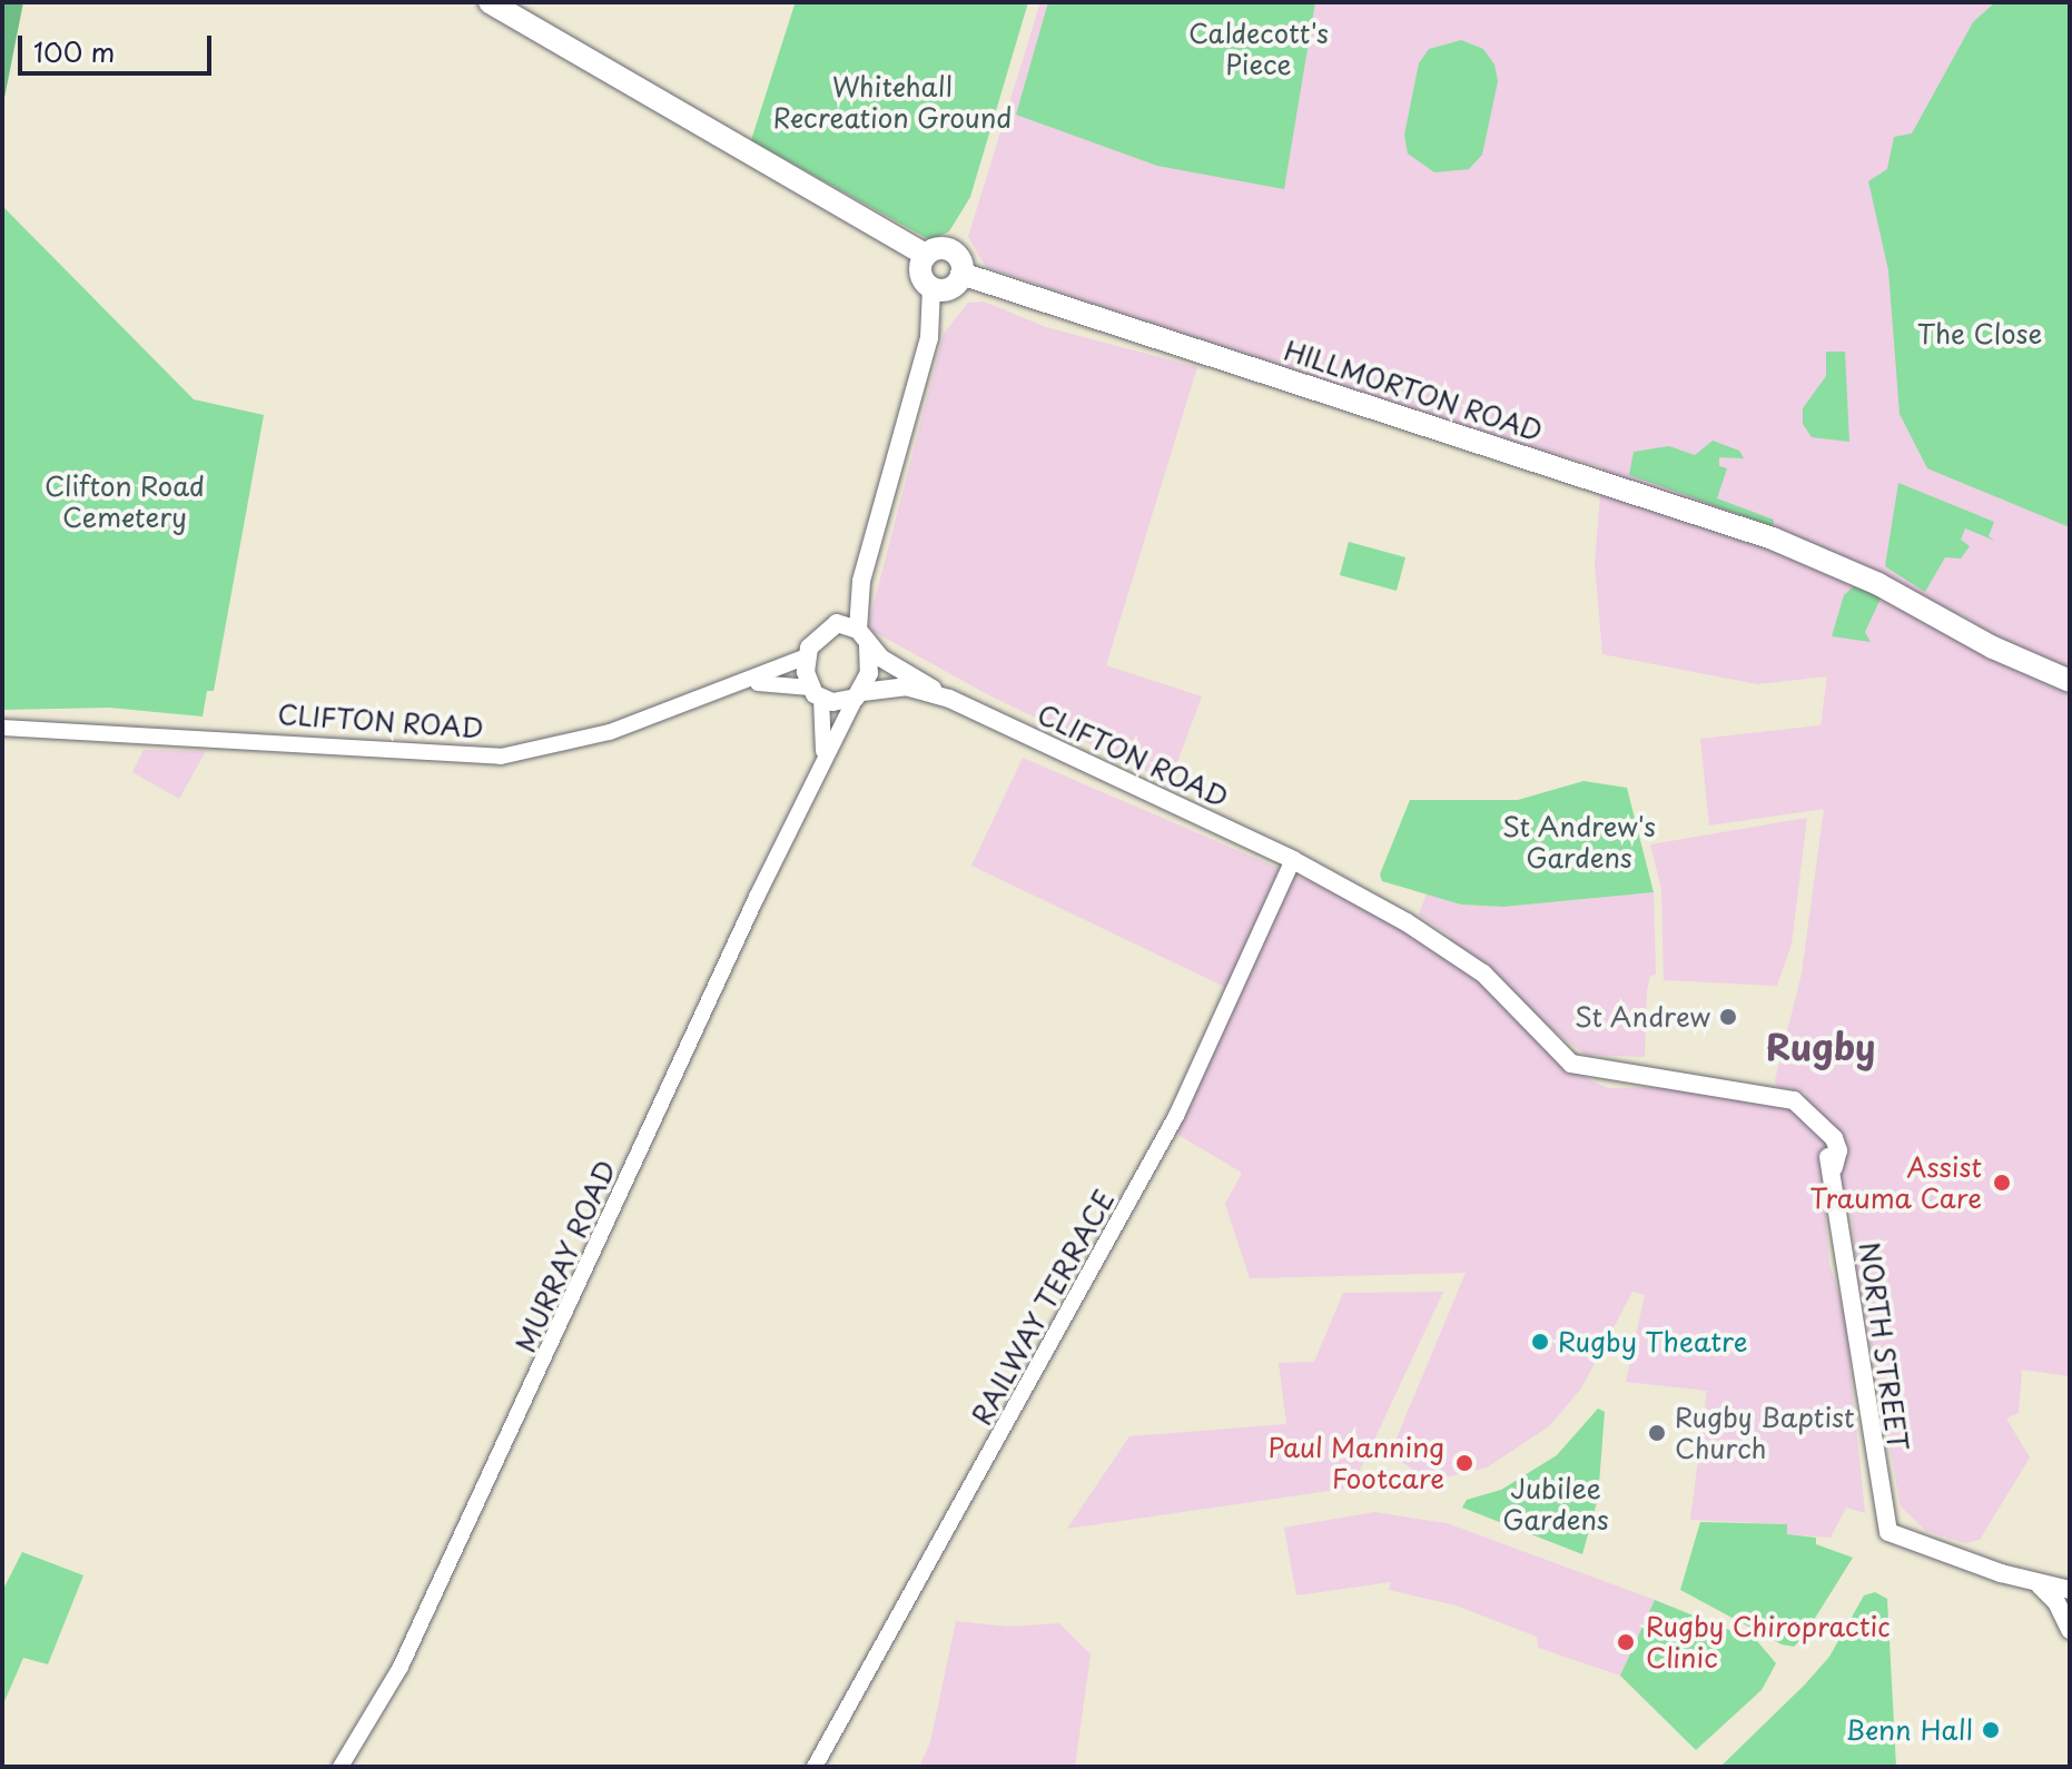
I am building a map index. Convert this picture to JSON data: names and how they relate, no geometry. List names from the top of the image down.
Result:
{
  "streets": {
    "highway": ["HILLMORTON ROAD"],
    "main road": ["CLIFTON ROAD", "NORTH STREET"],
    "street": ["MURRAY ROAD", "RAILWAY TERRACE"]
  },
  "crossings": [
    ["CLIFTON ROAD", "MURRAY ROAD"],
    ["CLIFTON ROAD", "RAILWAY TERRACE"],
    ["CLIFTON ROAD", "NORTH STREET"]
  ],
  "districts": ["Rugby"],
  "parks": [
    "Caldecott's Piece",
    "Whitehall Recreation Ground",
    "The Close",
    "Clifton Road Cemetery",
    "St Andrew's Gardens",
    "Jubilee Gardens"
  ],
  "places": [
    "St Andrew",
    "Assist Trauma Care",
    "Rugby Theatre",
    "Rugby Baptist Church",
    "Paul Manning Footcare",
    "Rugby Chiropractic Clinic",
    "Benn Hall"
  ],
  "scale_bar": "100 m"
}
